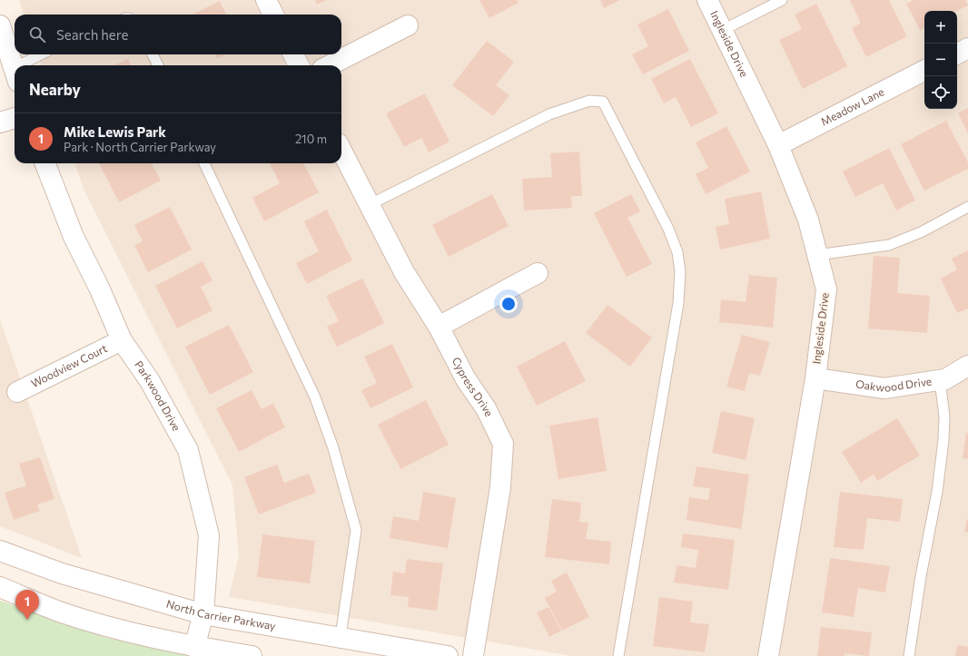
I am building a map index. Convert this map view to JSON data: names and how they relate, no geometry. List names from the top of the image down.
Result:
{
  "streets": {
    "street": [
      "Ingleside Drive",
      "Meadow Lane",
      "Woodview Court",
      "Oakwood Drive",
      "Cypress Drive",
      "Parkwood Drive",
      "North Carrier Parkway"
    ]
  },
  "crossings": [
    ["Ingleside Drive", "Meadow Lane"],
    ["Ingleside Drive", "Oakwood Drive"],
    ["Woodview Court", "Parkwood Drive"],
    ["Parkwood Drive", "North Carrier Parkway"]
  ],
  "page": {
    "map_buttons": ["+", "−"],
    "search": "Search here",
    "heading": "Nearby",
    "list": [
      {
        "mark": "1",
        "name": "Mike Lewis Park",
        "note": "Park · North Carrier Parkway",
        "value": "210 m"
      }
    ],
    "pins": "1"
  }
}
